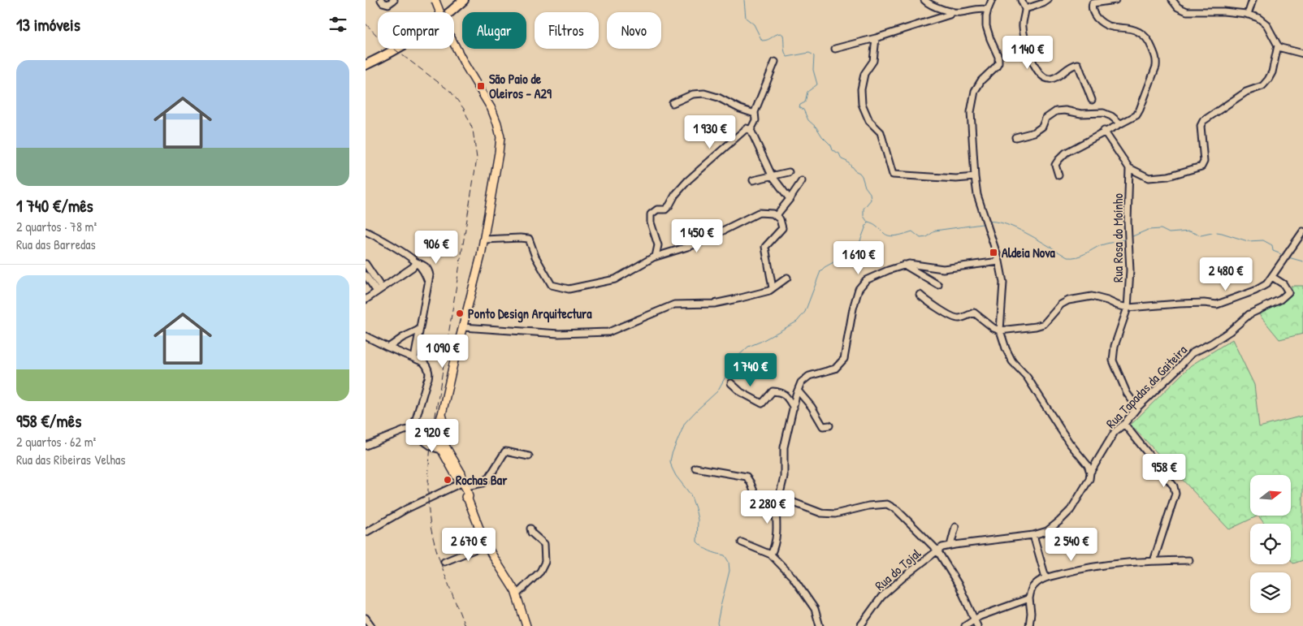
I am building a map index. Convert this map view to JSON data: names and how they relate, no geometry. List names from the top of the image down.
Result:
{
  "streets": {
    "street": ["Rua Rosa do Moínho", "Rua Tapadas da Gaiteira", "Rua do Tojal"]
  },
  "crossings": [
    ["Rua Rosa do Moínho", "Rua Tapadas da Gaiteira"],
    ["Rua Tapadas da Gaiteira", "Rua do Tojal"]
  ],
  "places": {
    "transit": ["São Paio de Oleiros - A29", "Aldeia Nova"],
    "other": ["Ponto Design Arquitectura", "Rochas Bar"]
  },
  "north": "right",
  "page": {
    "heading": "13 imóveis",
    "chip": [
      "Comprar",
      "Alugar",
      "Filtros",
      "Novo"
    ],
    "price": [
      "1 140 €",
      "1 930 €",
      "1 450 €",
      "906 €",
      "1 610 €",
      "2 480 €",
      "1 090 €",
      "1 740 €",
      "2 920 €",
      "958 €",
      "2 280 €",
      "2 670 €",
      "2 540 €"
    ],
    "list": [
      {
        "name": "1 740 €/mês",
        "note": "2 quartos · 78 m² · Rua das Barredas"
      },
      {
        "name": "958 €/mês",
        "note": "2 quartos · 62 m² · Rua das Ribeiras Velhas"
      }
    ]
  }
}
